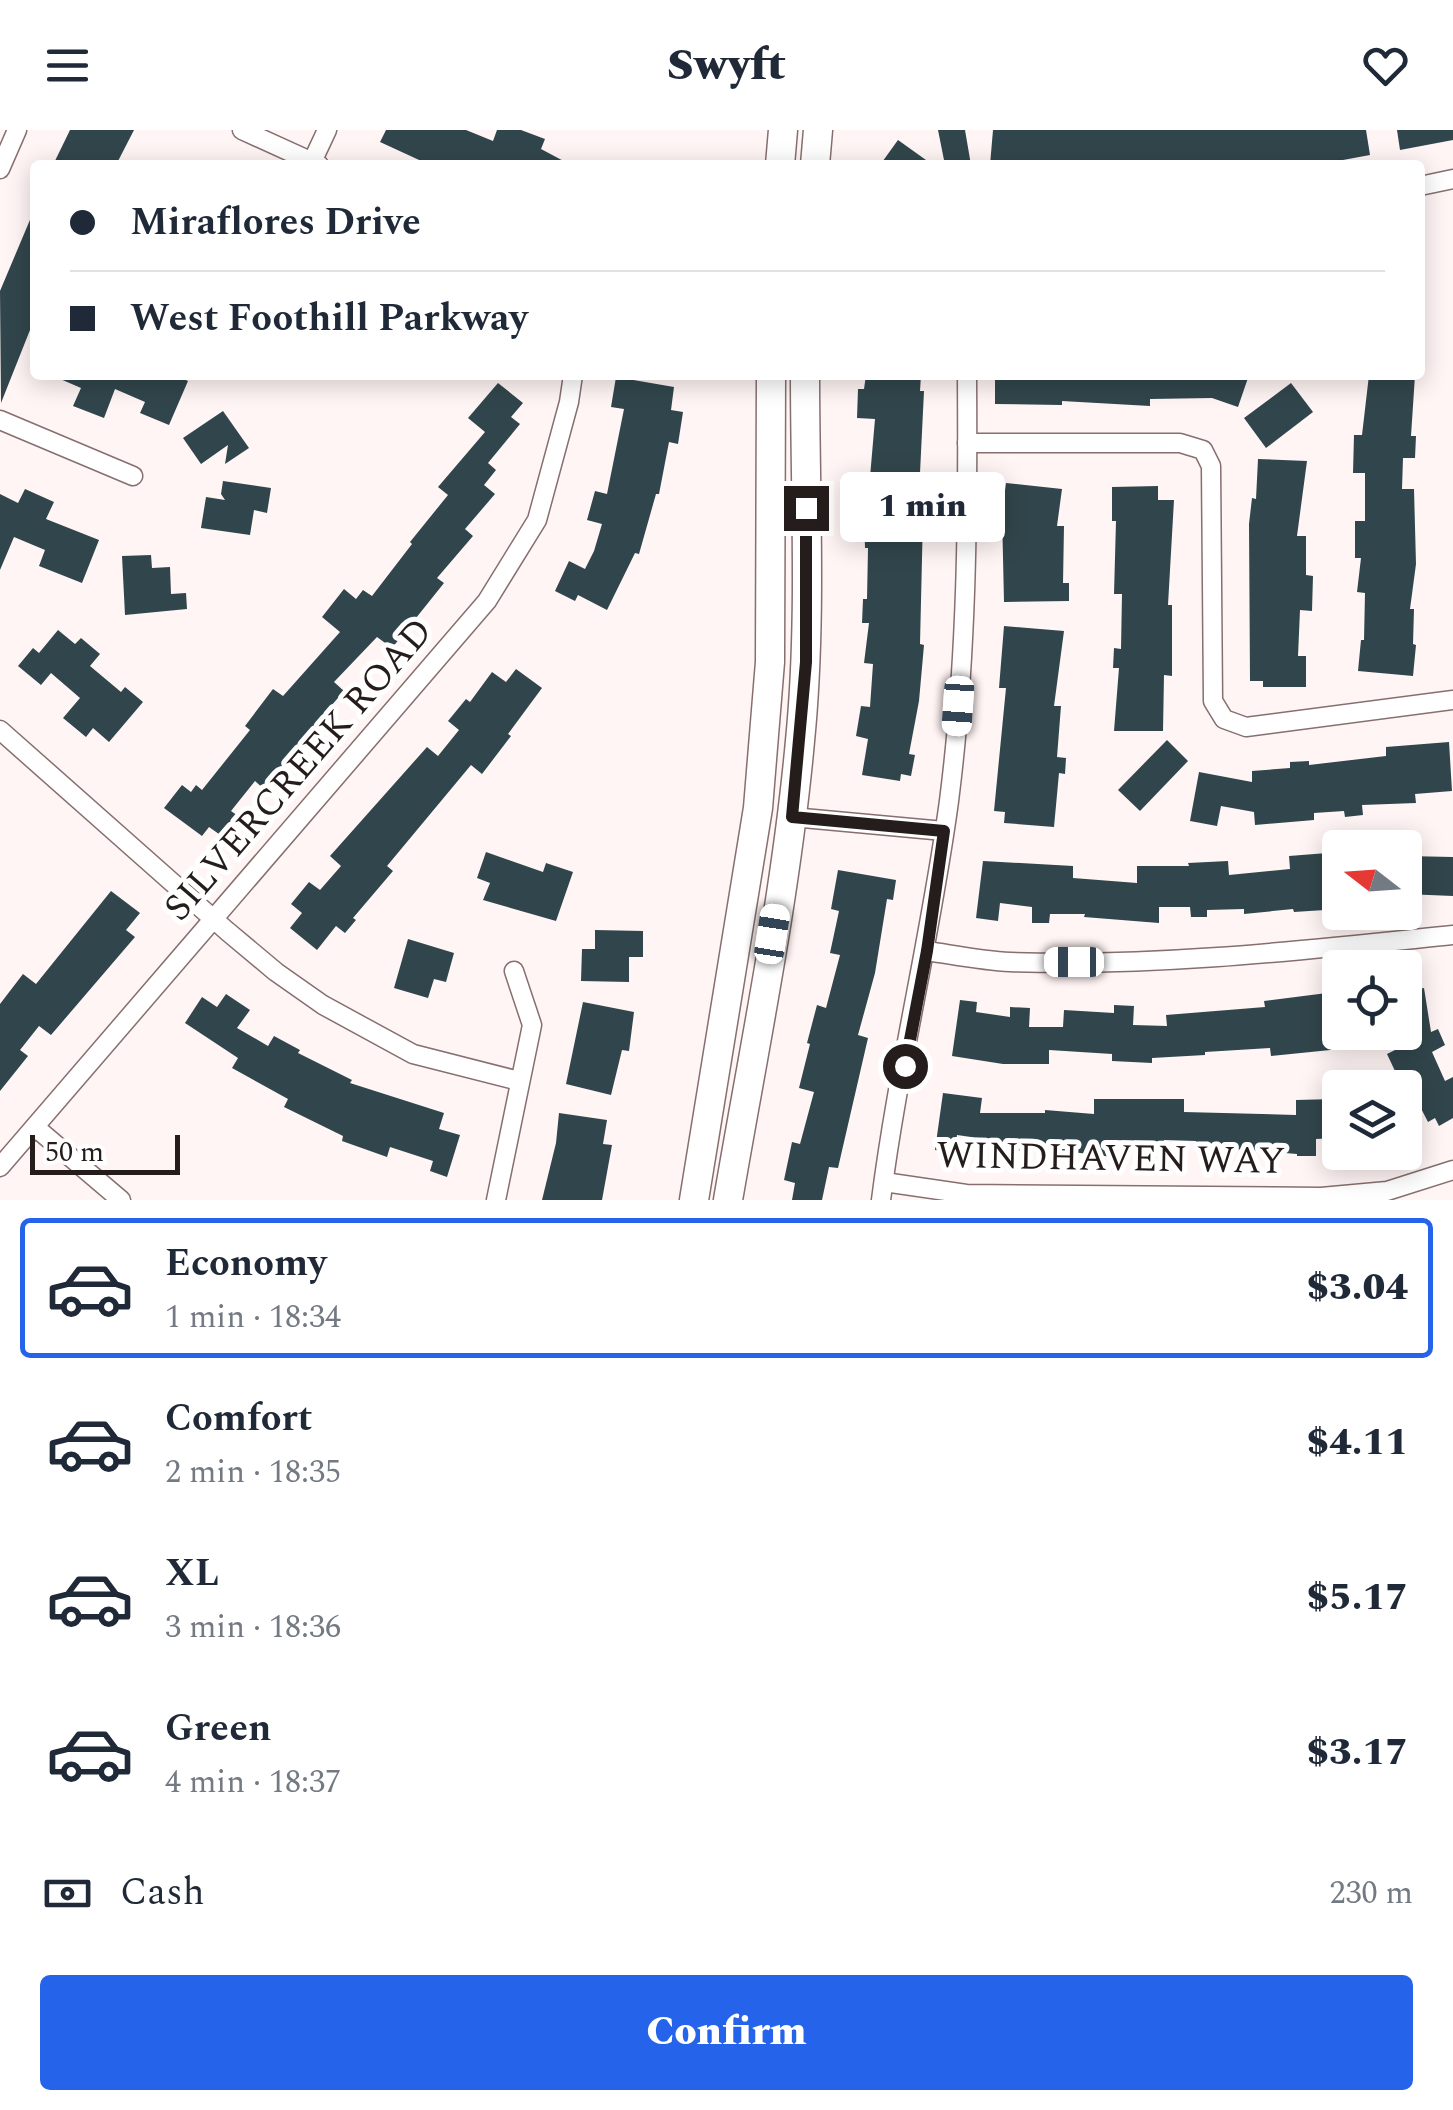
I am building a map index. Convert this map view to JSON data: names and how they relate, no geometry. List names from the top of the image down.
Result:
{
  "streets": {
    "street": ["SILVERCREEK ROAD", "WINDHAVEN WAY"]
  },
  "scale_bar": "50 m",
  "north": "left",
  "page": {
    "header": "Swyft",
    "banner": ["Miraflores Drive", "West Foothill Parkway"],
    "bubble": "1 min",
    "scale": "50 m",
    "list": [
      {
        "name": "Economy",
        "note": "1 min · 18:34",
        "value": "$3.04"
      },
      {
        "name": "Comfort",
        "note": "2 min · 18:35",
        "value": "$4.11"
      },
      {
        "name": "XL",
        "note": "3 min · 18:36",
        "value": "$5.17"
      },
      {
        "name": "Green",
        "note": "4 min · 18:37",
        "value": "$3.17"
      }
    ],
    "pay": ["Cash", "230 m"],
    "buttons": "Confirm"
  }
}
